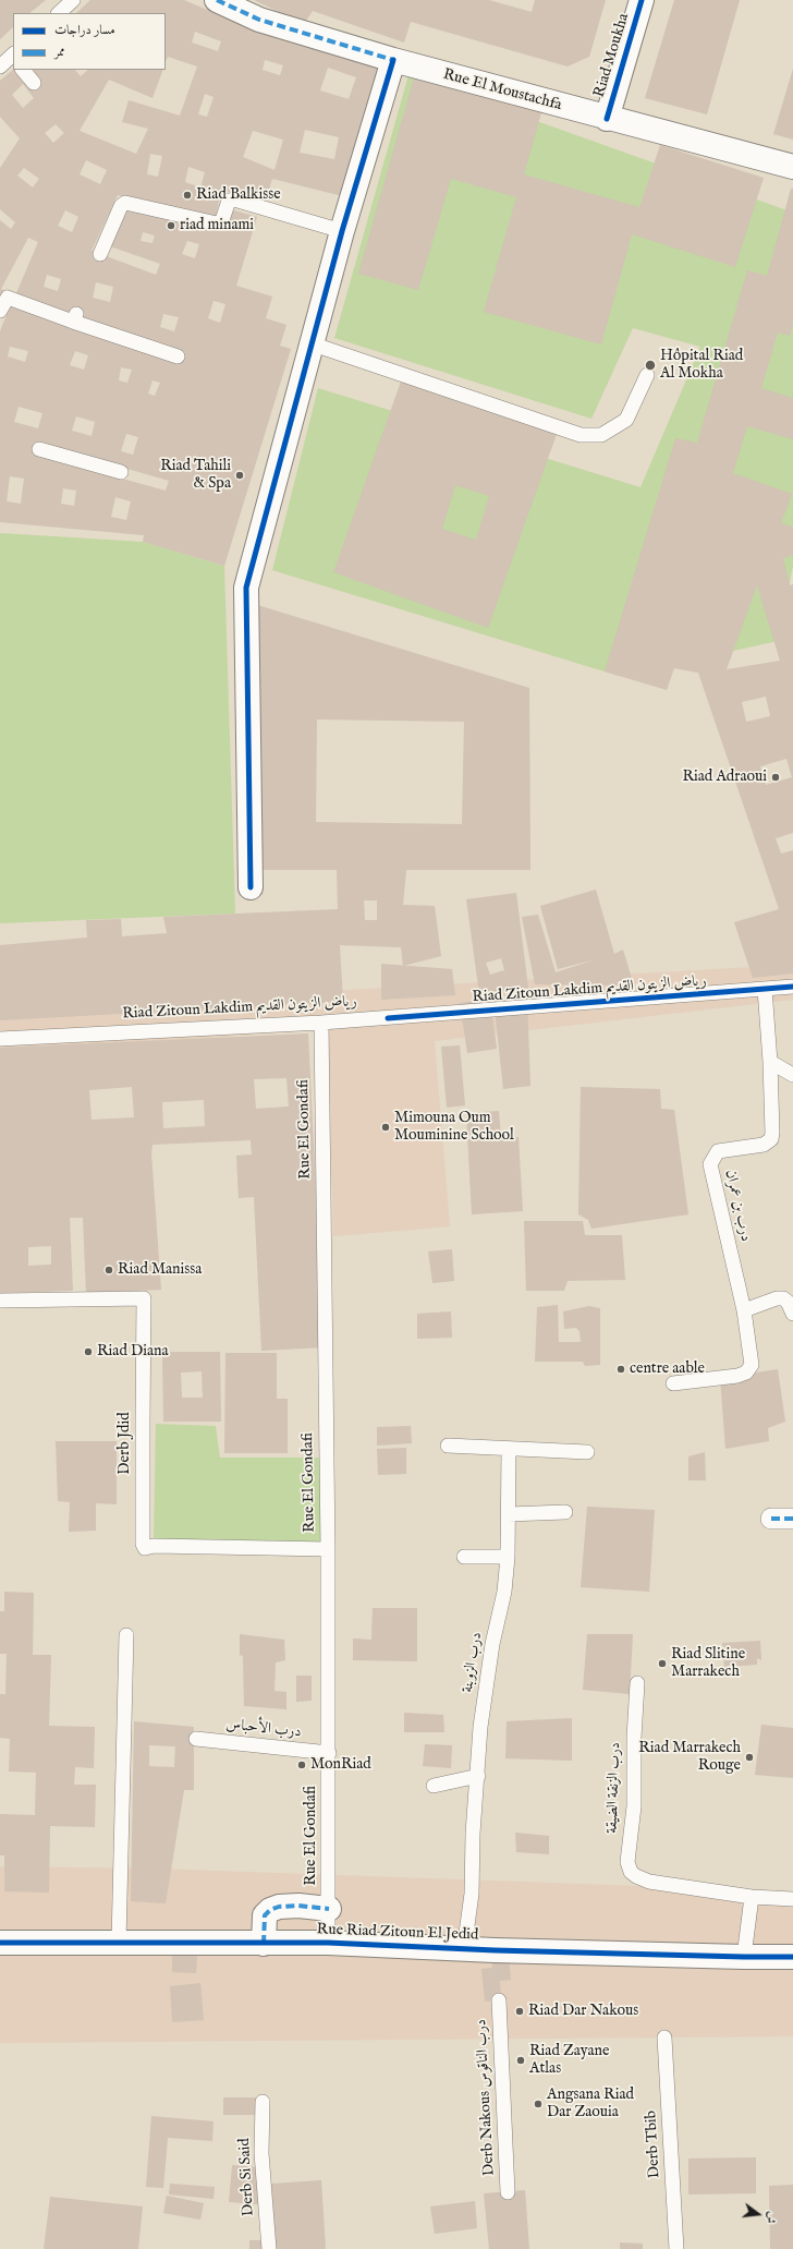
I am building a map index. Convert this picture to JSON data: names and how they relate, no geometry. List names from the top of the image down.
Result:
{
  "streets": {
    "street": ["Riad Moukha", "Rue El Moustachfa", "Rue Riad Zitoun El Jedid"],
    "lane": [
      "Riad Zitoun Lakdim رياض الزيتون القديم",
      "Rue El Gondafi",
      "درب بن عمران",
      "Derb Jdid",
      "درب الزوبنة",
      "درب الأحباس",
      "درب الزنقة الضيقة",
      "Derb Nakous درب الناقوس",
      "Derb Tbib",
      "Derb Si Said"
    ]
  },
  "crossings": [
    ["Riad Moukha", "Rue El Moustachfa"],
    ["Riad Zitoun Lakdim رياض الزيتون القديم", "Rue El Gondafi"],
    ["Riad Zitoun Lakdim رياض الزيتون القديم", "درب بن عمران"],
    ["Rue El Gondafi", "Derb Jdid"],
    ["Rue El Gondafi", "درب الأحباس"],
    ["Rue El Gondafi", "Rue Riad Zitoun El Jedid"],
    ["درب الزوبنة", "Rue Riad Zitoun El Jedid"]
  ],
  "places": [
    "Riad Balkisse",
    "riad minami",
    "Hôpital Riad Al Mokha",
    "Riad Tahili & Spa",
    "Riad Adraoui",
    "Mimouna Oum Mouminine School",
    "Riad Manissa",
    "Riad Diana",
    "centre aable",
    "Riad Slitine Marrakech",
    "Riad Marrakech Rouge",
    "MonRiad",
    "Riad Dar Nakous",
    "Riad Zayane Atlas",
    "Angsana Riad Dar Zaouia"
  ],
  "legend": ["مسار دراجات", "ممر"],
  "north": "right"
}
